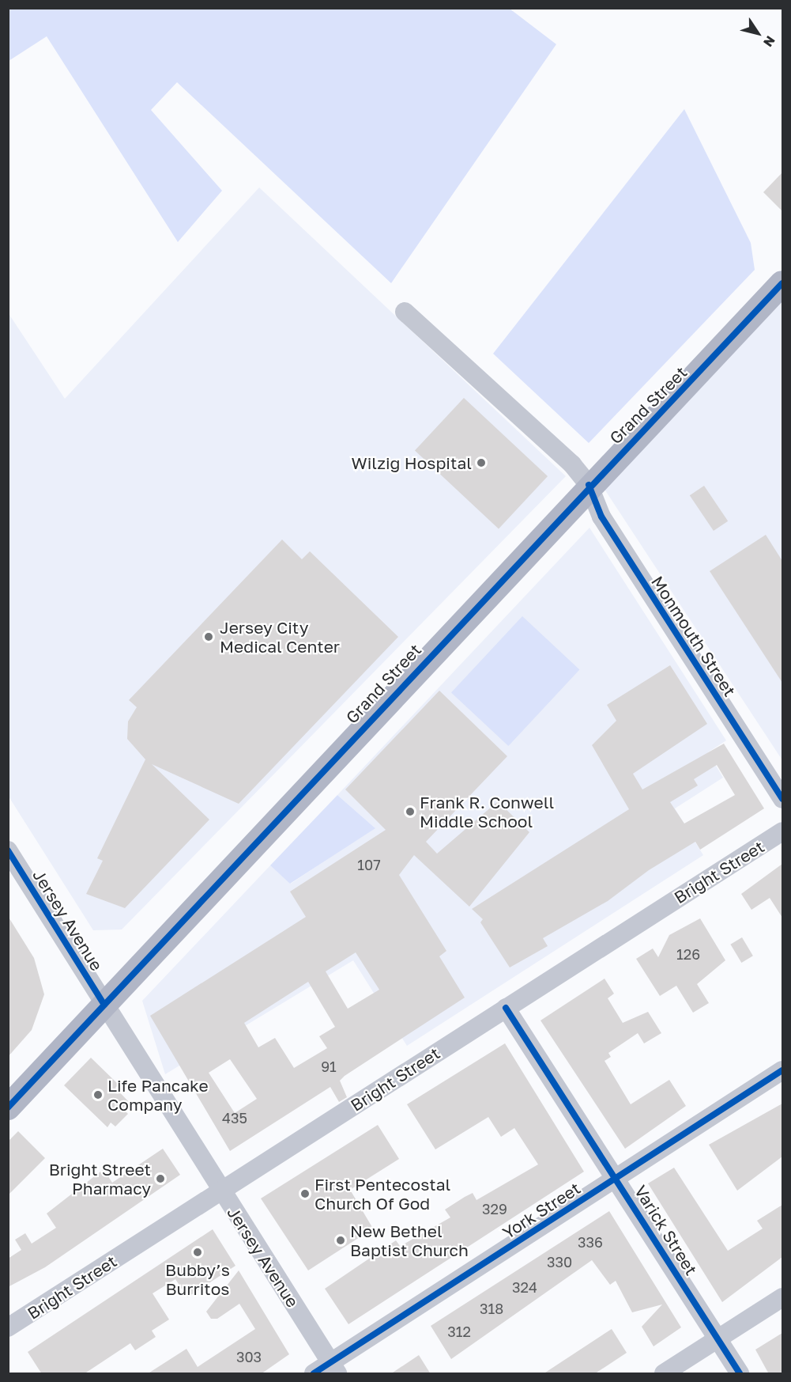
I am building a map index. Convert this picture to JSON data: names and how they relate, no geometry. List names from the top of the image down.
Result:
{
  "streets": {
    "main road": ["Grand Street"],
    "street": [
      "Monmouth Street",
      "Bright Street",
      "Jersey Avenue",
      "York Street",
      "Varick Street"
    ]
  },
  "crossings": [
    ["Grand Street", "Monmouth Street"],
    ["Grand Street", "Jersey Avenue"],
    ["Bright Street", "Jersey Avenue"],
    ["Bright Street", "Varick Street"],
    ["Jersey Avenue", "York Street"],
    ["York Street", "Varick Street"]
  ],
  "places": [
    "Wilzig Hospital",
    "Jersey City Medical Center",
    "Frank R. Conwell Middle School",
    "Life Pancake Company",
    "Bright Street Pharmacy",
    "First Pentecostal Church Of God",
    "New Bethel Baptist Church",
    "Bubby’s Burritos"
  ],
  "house_numbers": [
    "107",
    "126",
    "91",
    "435",
    "329",
    "336",
    "330",
    "324",
    "318",
    "312",
    "303"
  ],
  "north": "bottom right"
}
